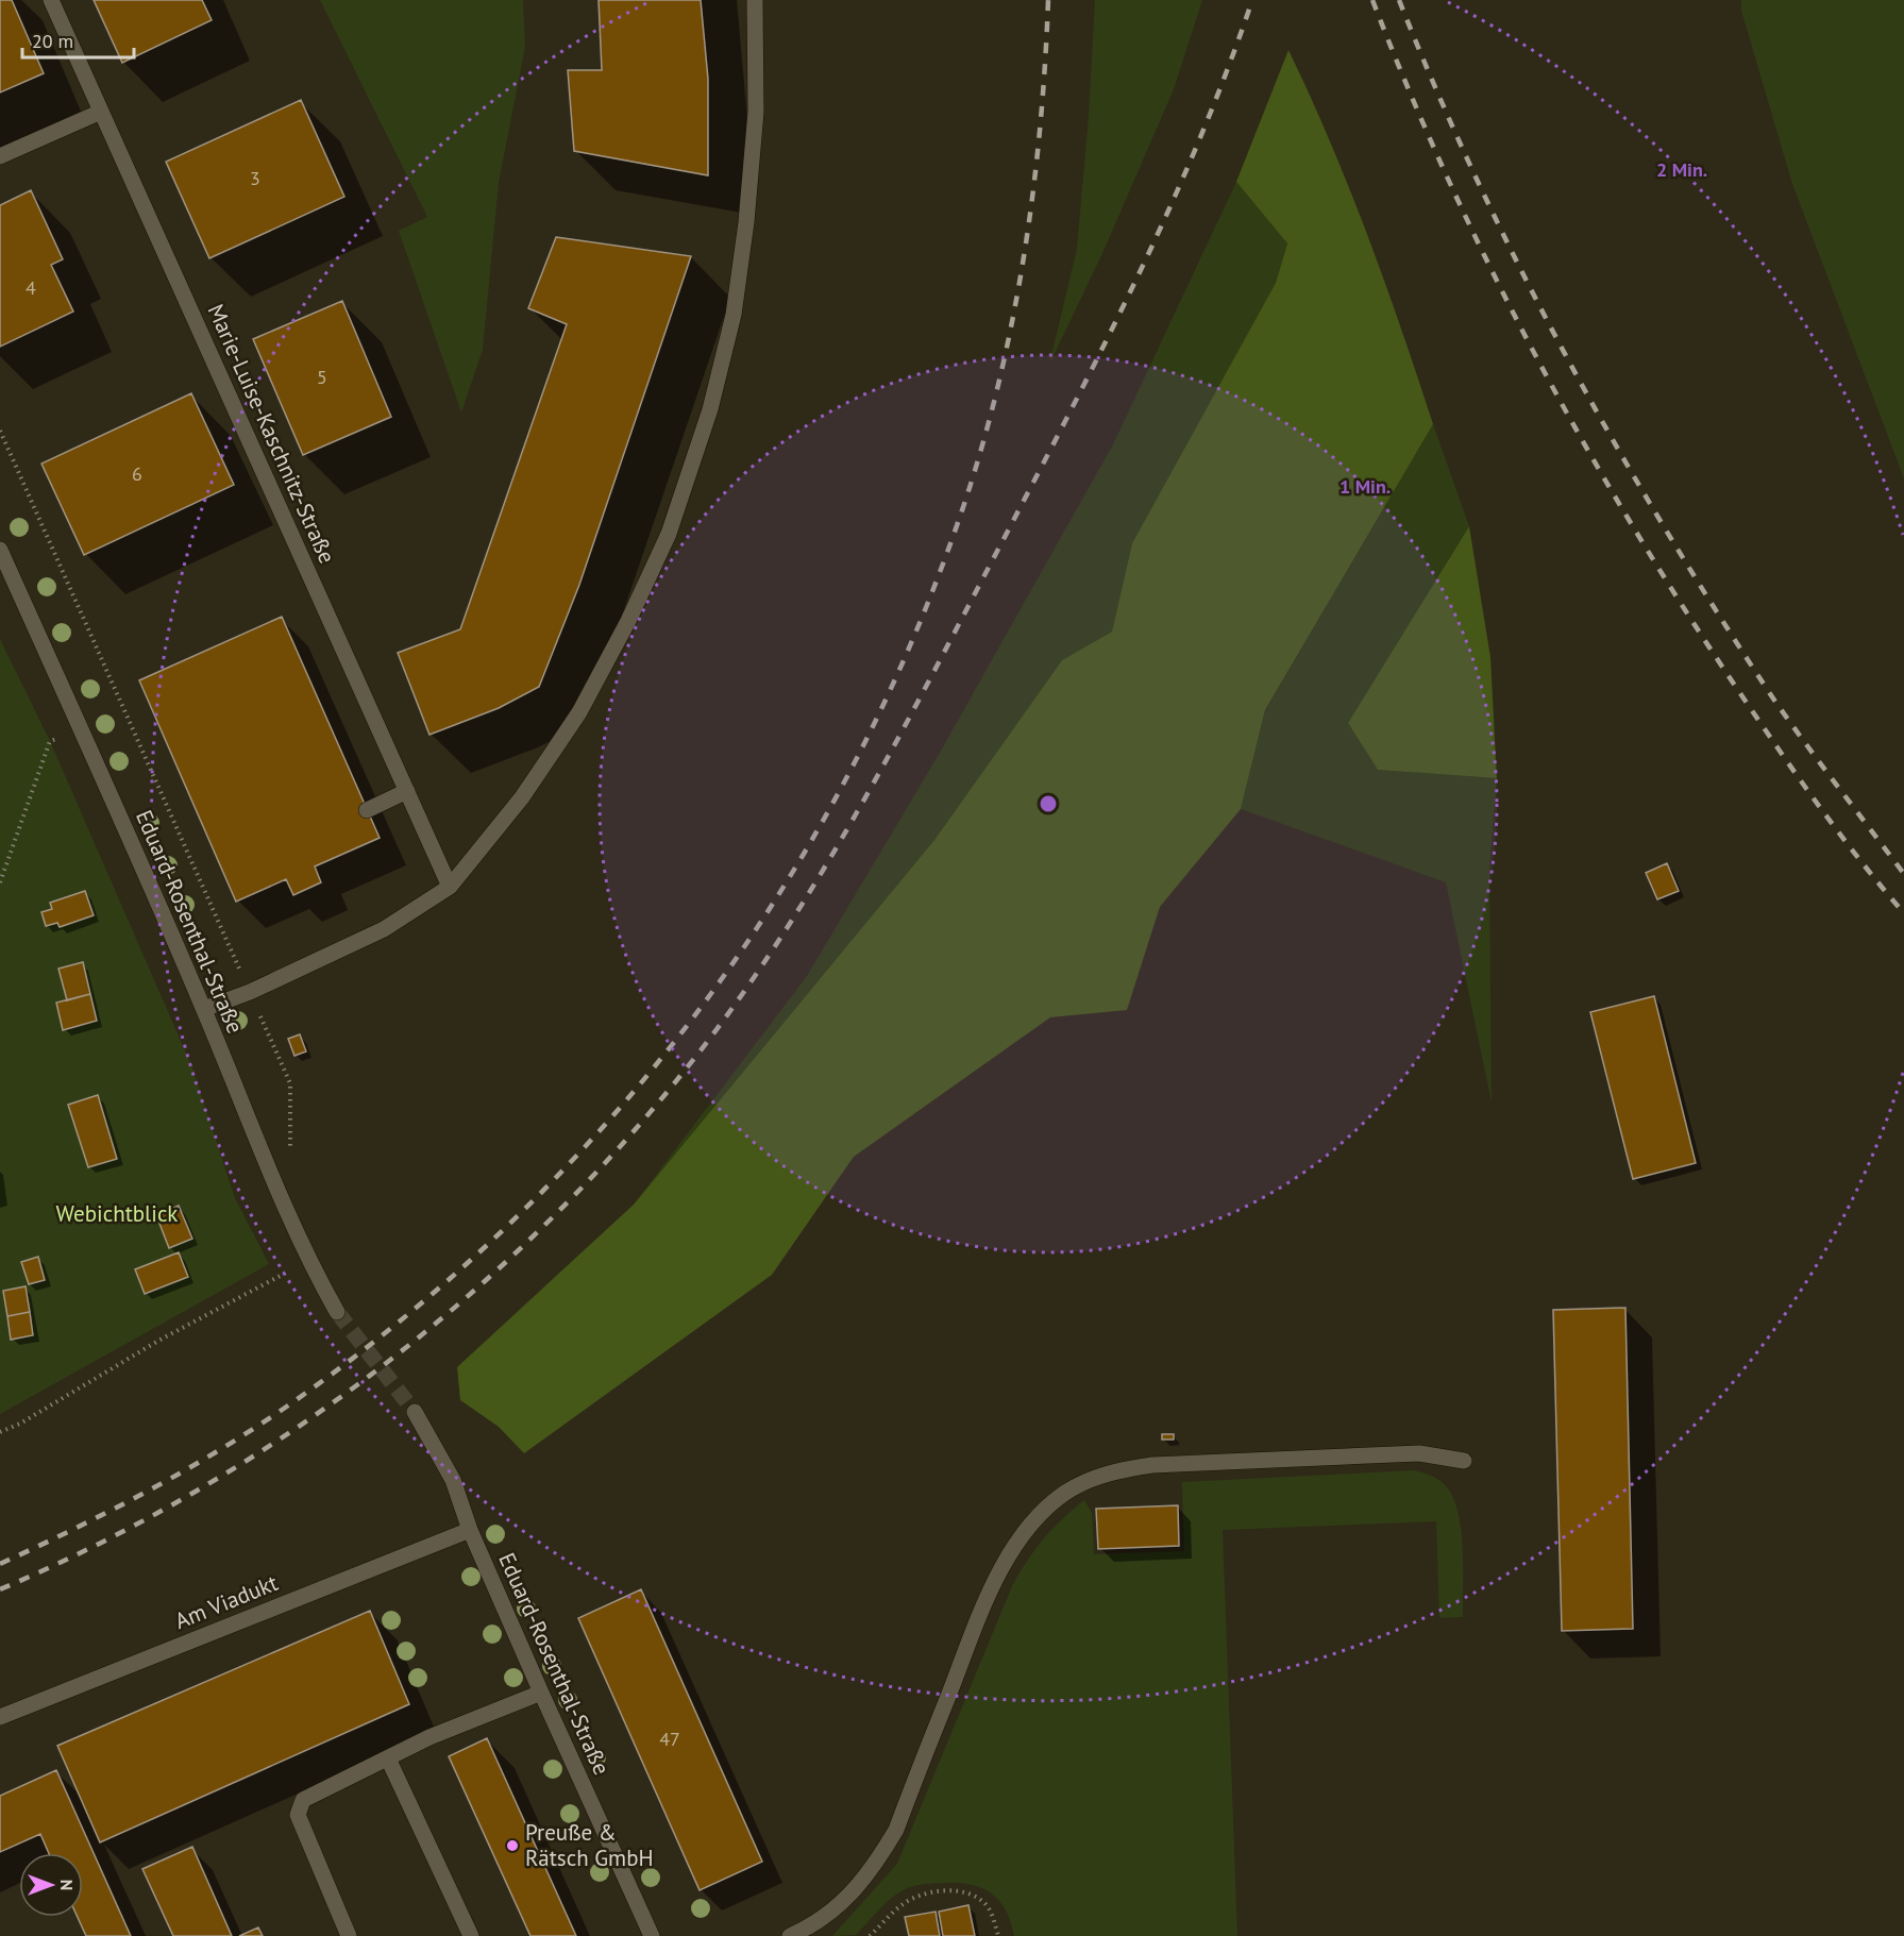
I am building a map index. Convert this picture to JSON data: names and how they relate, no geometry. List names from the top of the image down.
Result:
{
  "streets": {
    "street": ["Marie-Luise-Kaschnitz-Straße", "Eduard-Rosenthal-Straße", "Am Viadukt"]
  },
  "crossings": [
    ["Eduard-Rosenthal-Straße", "Am Viadukt"]
  ],
  "parks": ["Webichtblick"],
  "places": ["Preuße & Rätsch GmbH"],
  "house_numbers": [
    "3",
    "4",
    "5",
    "6",
    "47"
  ],
  "scale_bar": "20 m",
  "north": "right",
  "rings": ["2 Min.", "1 Min."]
}
